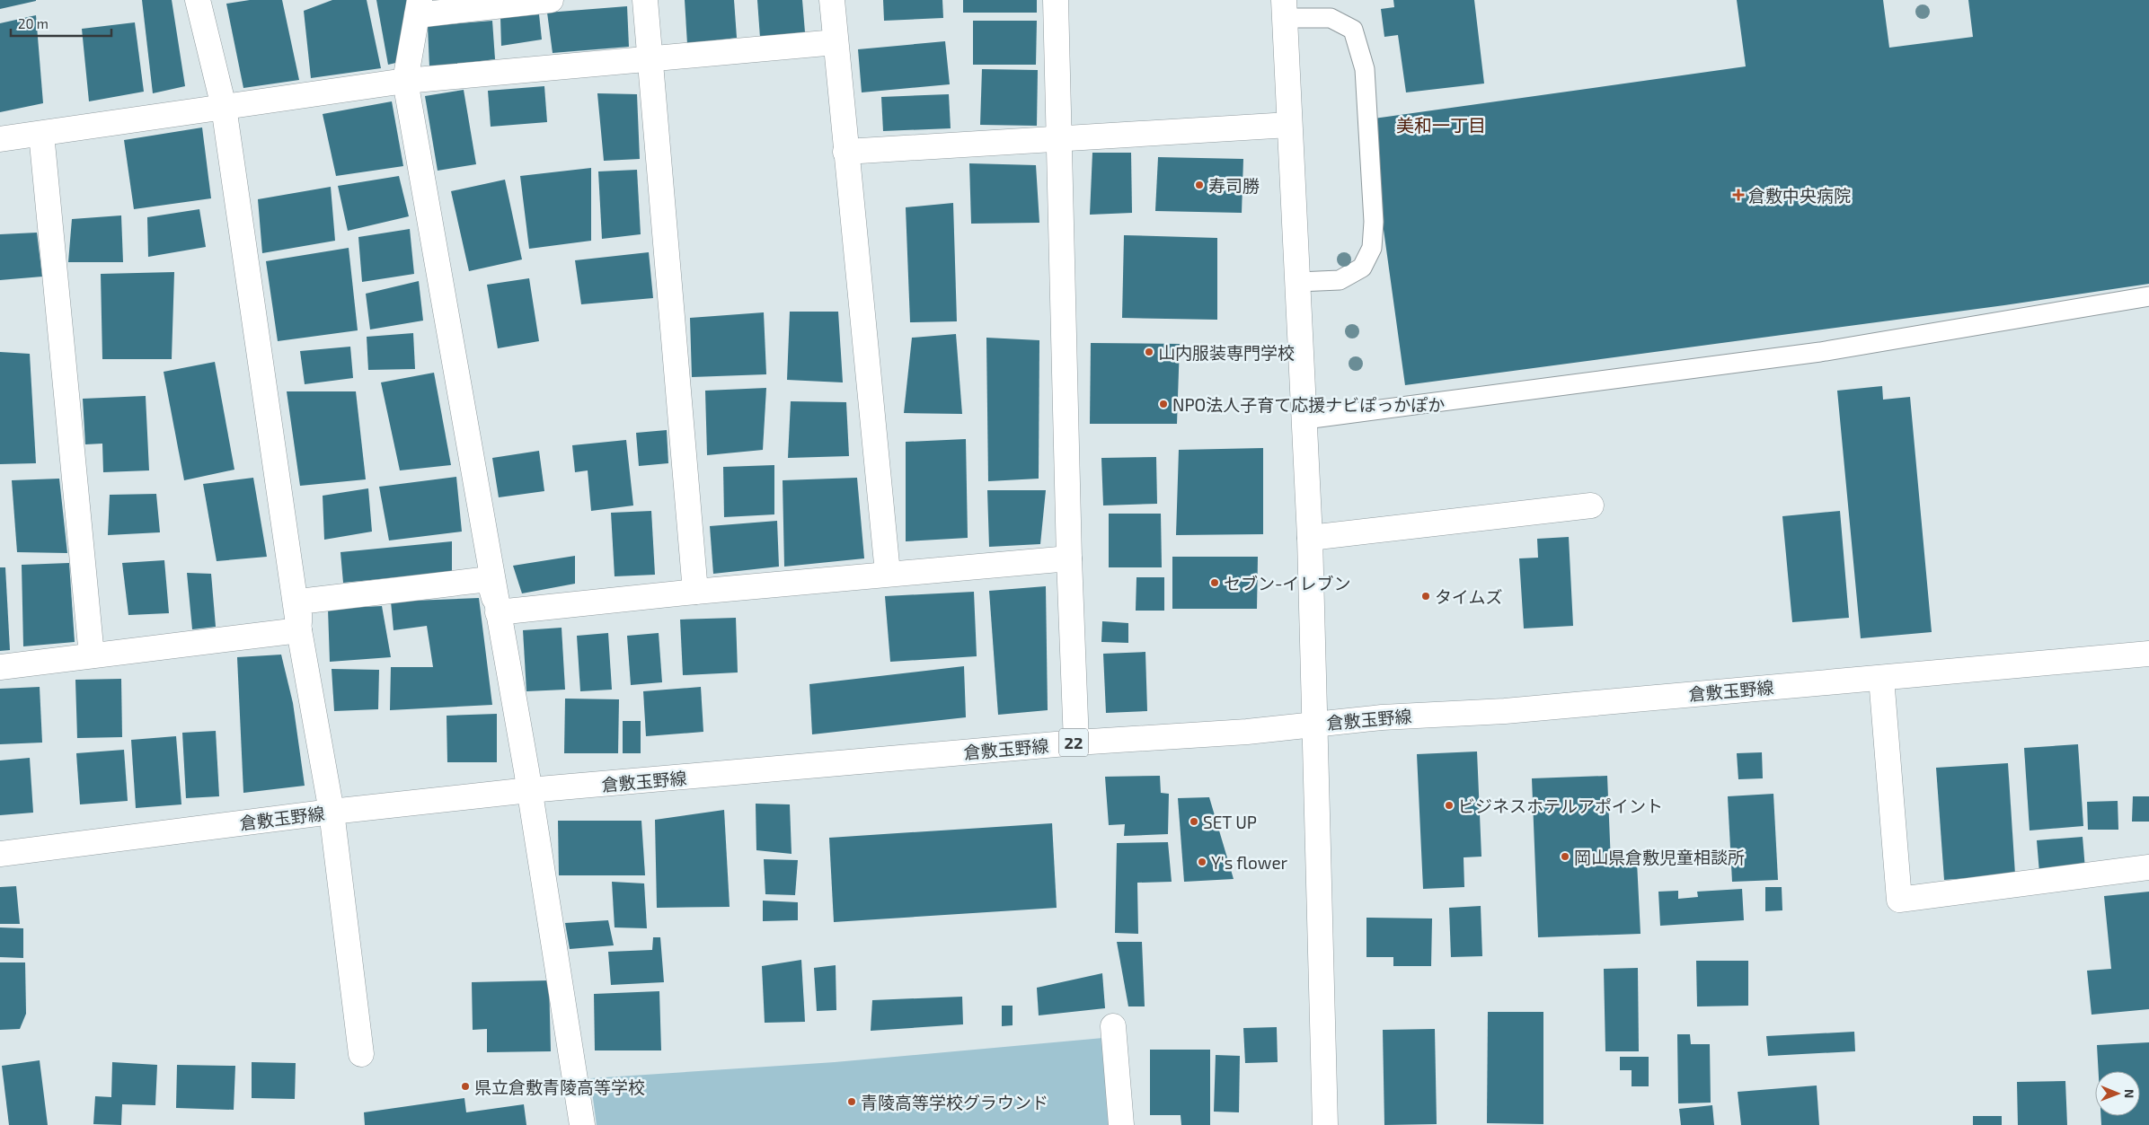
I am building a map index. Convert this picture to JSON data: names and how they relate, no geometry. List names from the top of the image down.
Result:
{
  "streets": {
    "street": ["倉敷玉野線", "22"]
  },
  "districts": ["美和一丁目"],
  "places": {
    "other": [
      "寿司勝",
      "山内服装専門学校",
      "NPO法人子育て応援ナビぽっかぽか",
      "セブン-イレブン",
      "タイムズ",
      "ビジネスホテルアポイント",
      "SET UP",
      "岡山県倉敷児童相談所",
      "Y's flower",
      "県立倉敷青陵高等学校",
      "青陵高等学校グラウンド"
    ],
    "health": ["倉敷中央病院"]
  },
  "scale_bar": "20 m",
  "north": "right"
}
